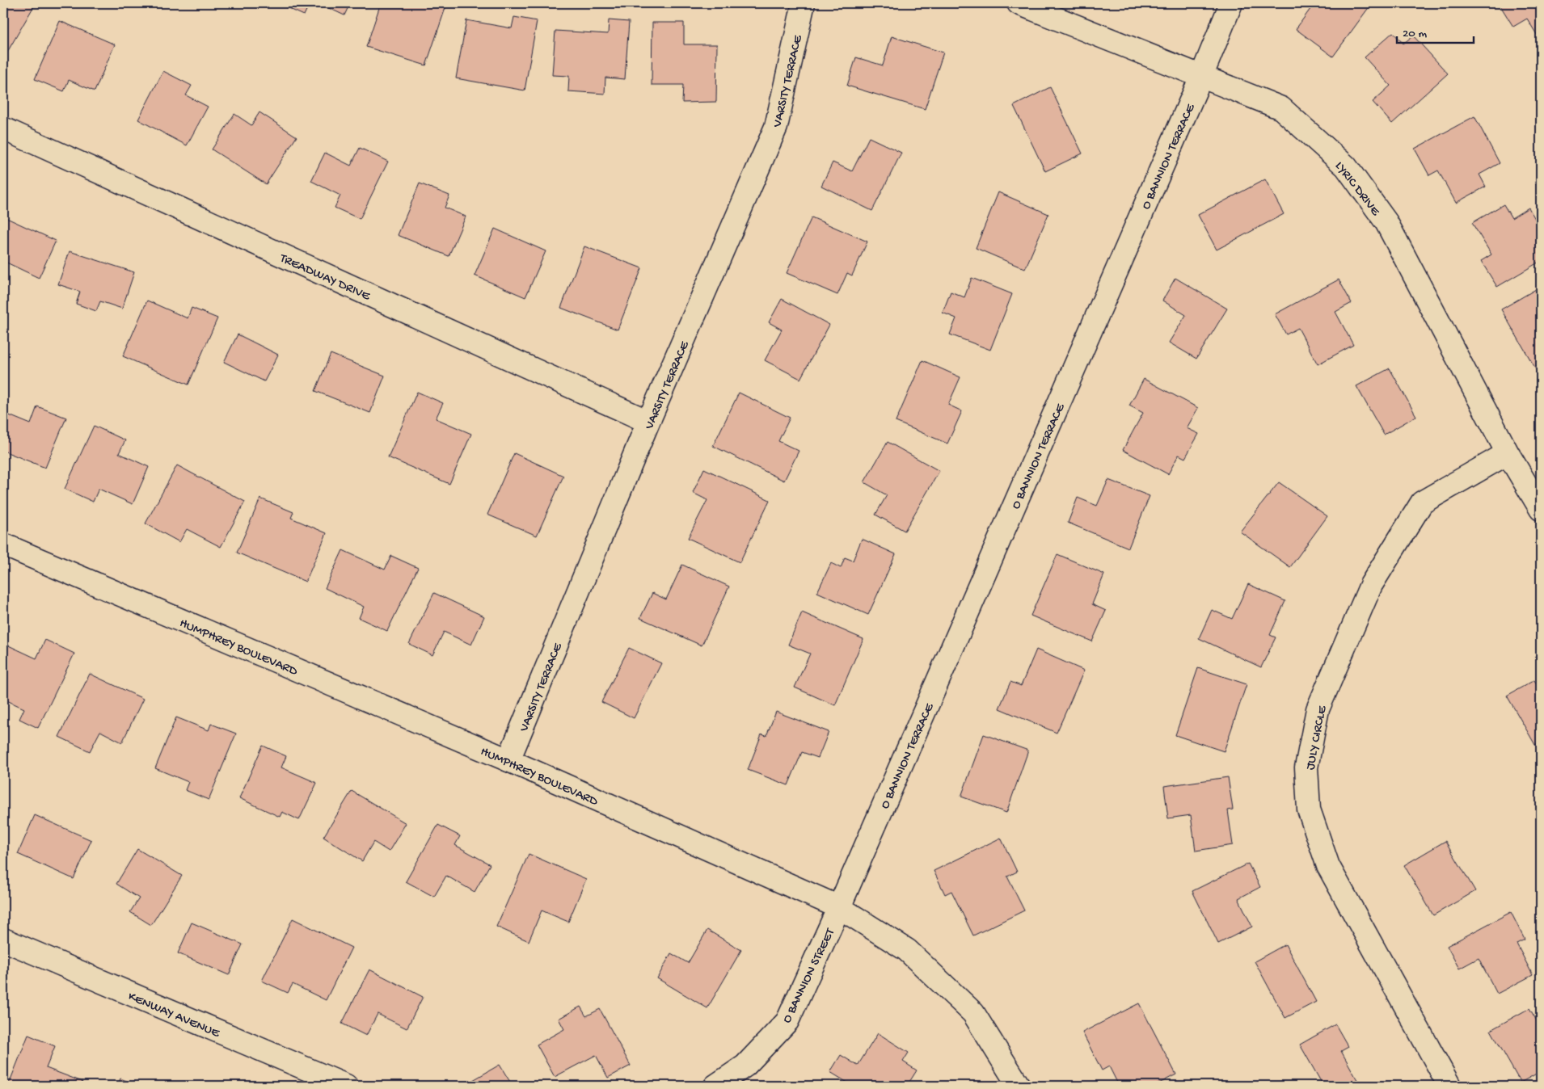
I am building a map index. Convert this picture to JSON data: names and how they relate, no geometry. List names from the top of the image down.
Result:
{
  "streets": {
    "street": [
      "VARSITY TERRACE",
      "O BANNION TERRACE",
      "LYRIC DRIVE",
      "TREADWAY DRIVE",
      "HUMPHREY BOULEVARD",
      "JULY CIRCLE",
      "O BANNION STREET",
      "KENWAY AVENUE"
    ]
  },
  "crossings": [
    ["VARSITY TERRACE", "TREADWAY DRIVE"],
    ["VARSITY TERRACE", "HUMPHREY BOULEVARD"],
    ["O BANNION TERRACE", "LYRIC DRIVE"],
    ["O BANNION TERRACE", "HUMPHREY BOULEVARD"],
    ["O BANNION TERRACE", "O BANNION STREET"],
    ["LYRIC DRIVE", "JULY CIRCLE"],
    ["HUMPHREY BOULEVARD", "O BANNION STREET"]
  ],
  "scale_bar": "20 m"
}
